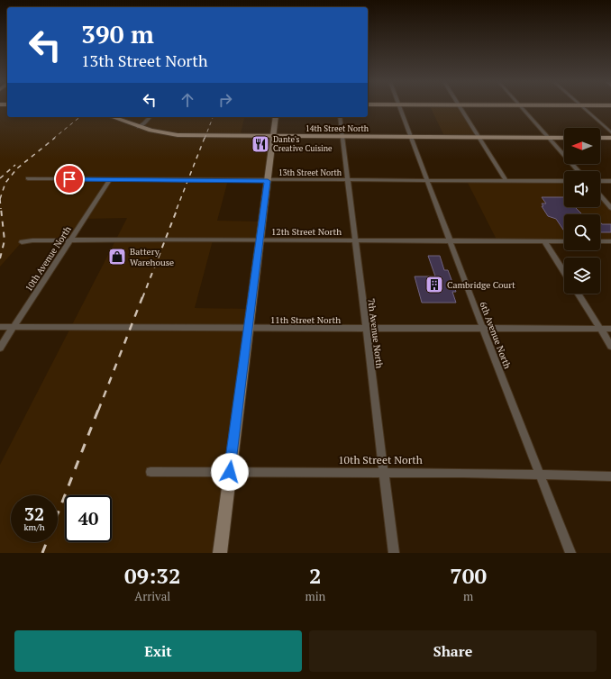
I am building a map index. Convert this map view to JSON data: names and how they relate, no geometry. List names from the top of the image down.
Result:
{
  "streets": {
    "main road": ["14th Street North"],
    "street": [
      "13th Street North",
      "12th Street North",
      "10th Avenue North",
      "11th Street North",
      "7th Avenue North",
      "6th Avenue North",
      "10th Street North"
    ]
  },
  "crossings": [
    ["14th Street North", "7th Avenue North"],
    ["14th Street North", "6th Avenue North"],
    ["13th Street North", "10th Avenue North"],
    ["13th Street North", "7th Avenue North"],
    ["13th Street North", "6th Avenue North"],
    ["12th Street North", "10th Avenue North"],
    ["12th Street North", "7th Avenue North"],
    ["12th Street North", "6th Avenue North"],
    ["10th Avenue North", "11th Street North"],
    ["11th Street North", "7th Avenue North"],
    ["11th Street North", "6th Avenue North"],
    ["7th Avenue North", "10th Street North"],
    ["6th Avenue North", "10th Street North"]
  ],
  "places": {
    "restaurant": ["Dante's Creative Cuisine"],
    "shop": ["Battery Warehouse"],
    "building": ["Cambridge Court"]
  },
  "north": "left",
  "page": {
    "turn": ["390 m", "13th Street North"],
    "speed": "32 km/h",
    "limit": "40",
    "eta": [
      "09:32",
      "Arrival",
      "2",
      "min",
      "700",
      "m"
    ],
    "buttons": ["Exit", "Share"]
  }
}
